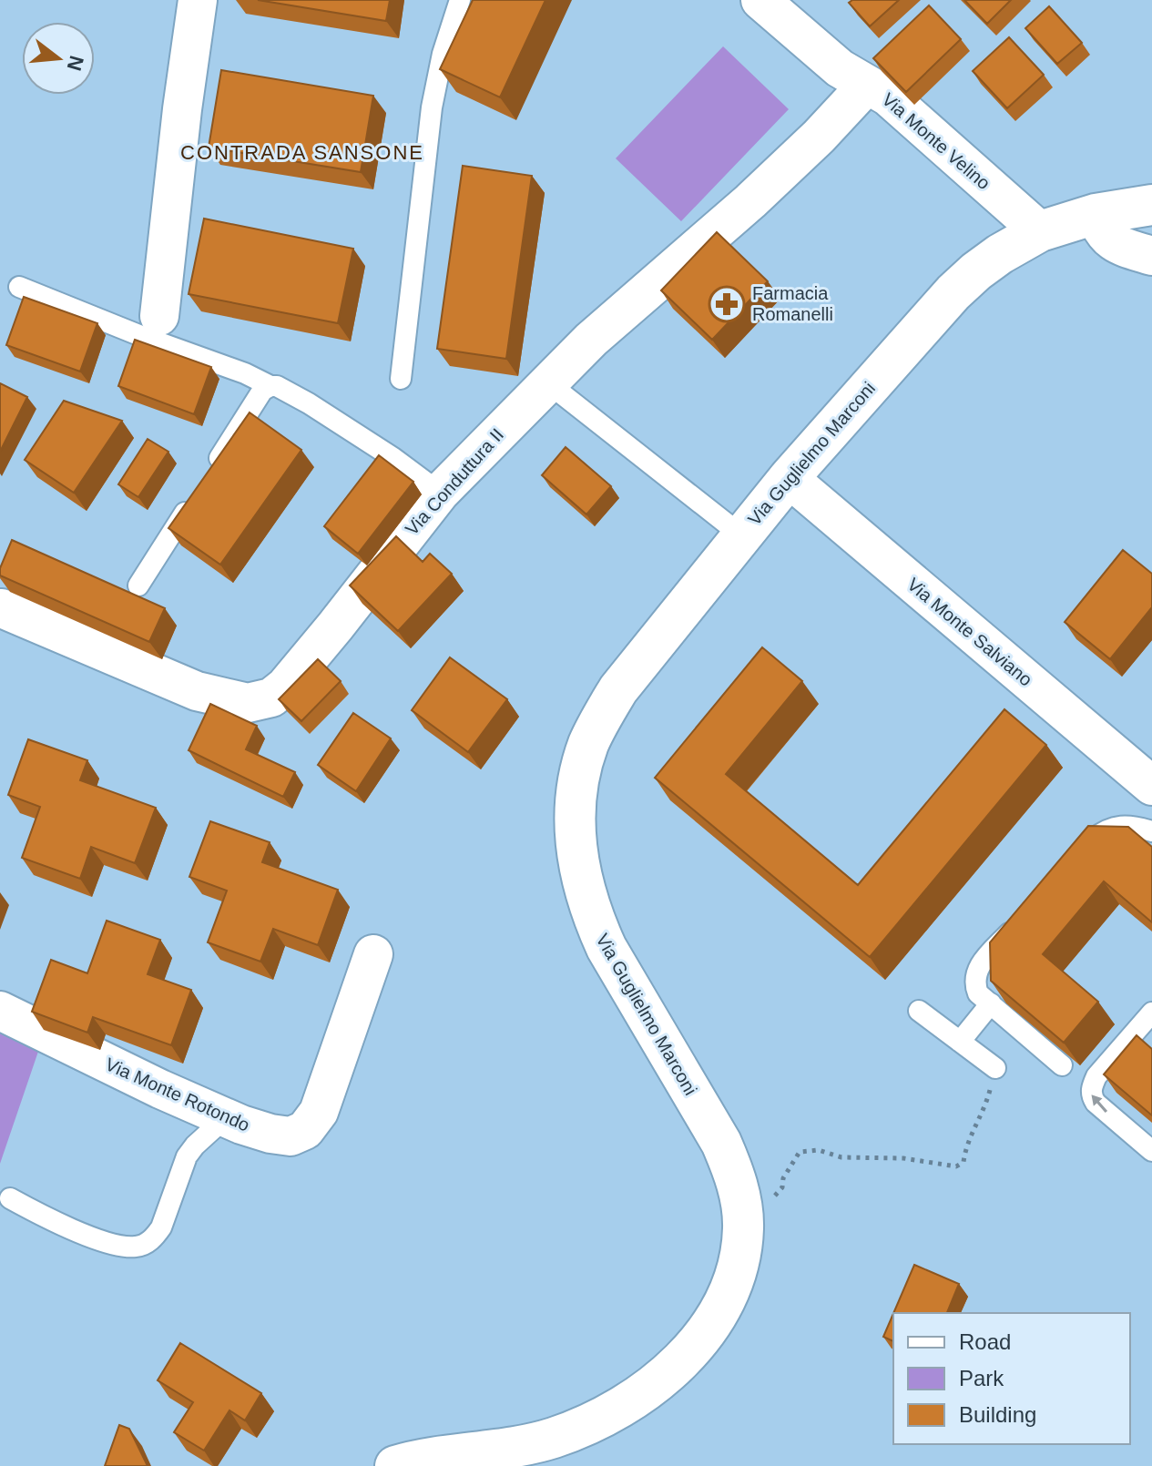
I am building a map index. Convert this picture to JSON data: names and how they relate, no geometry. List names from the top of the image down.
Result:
{
  "streets": {
    "main road": ["Via Guglielmo Marconi"],
    "street": [
      "Via Monte Velino",
      "Via Conduttura II",
      "Via Monte Salviano",
      "Via Monte Rotondo"
    ]
  },
  "crossings": [
    ["Via Monte Velino", "Via Guglielmo Marconi"],
    ["Via Monte Velino", "Via Conduttura II"],
    ["Via Guglielmo Marconi", "Via Monte Salviano"]
  ],
  "districts": ["CONTRADA SANSONE"],
  "places": {
    "pharmacy": ["Farmacia Romanelli"]
  },
  "legend": ["Road", "Park", "Building"],
  "north": "right"
}
